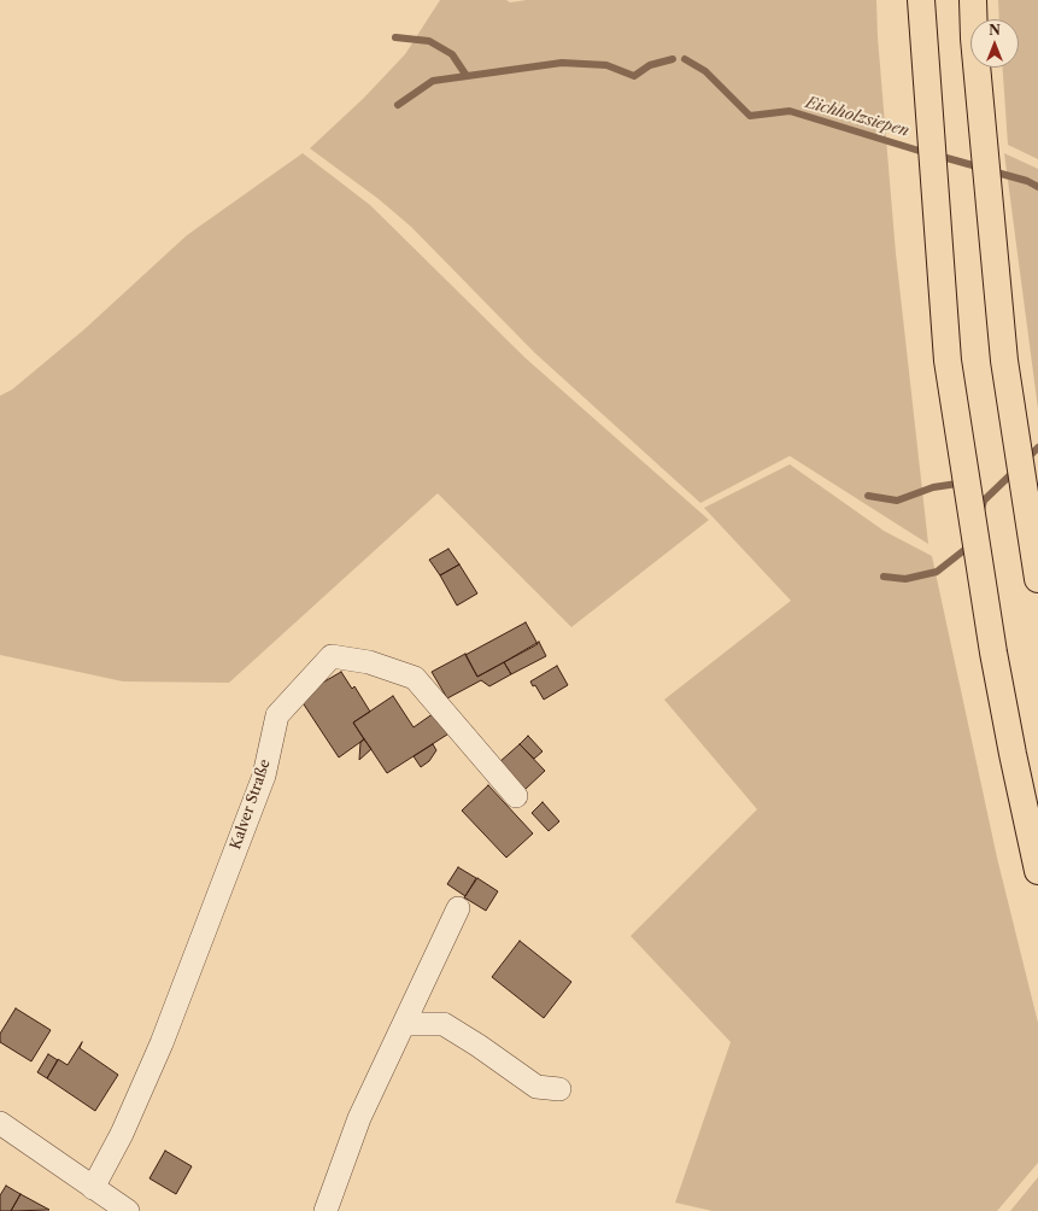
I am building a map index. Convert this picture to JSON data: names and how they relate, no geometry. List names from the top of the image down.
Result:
{
  "streets": {
    "street": ["Kalver Straße"]
  },
  "water": ["Eichholzsiepen"],
  "north": "top"
}
